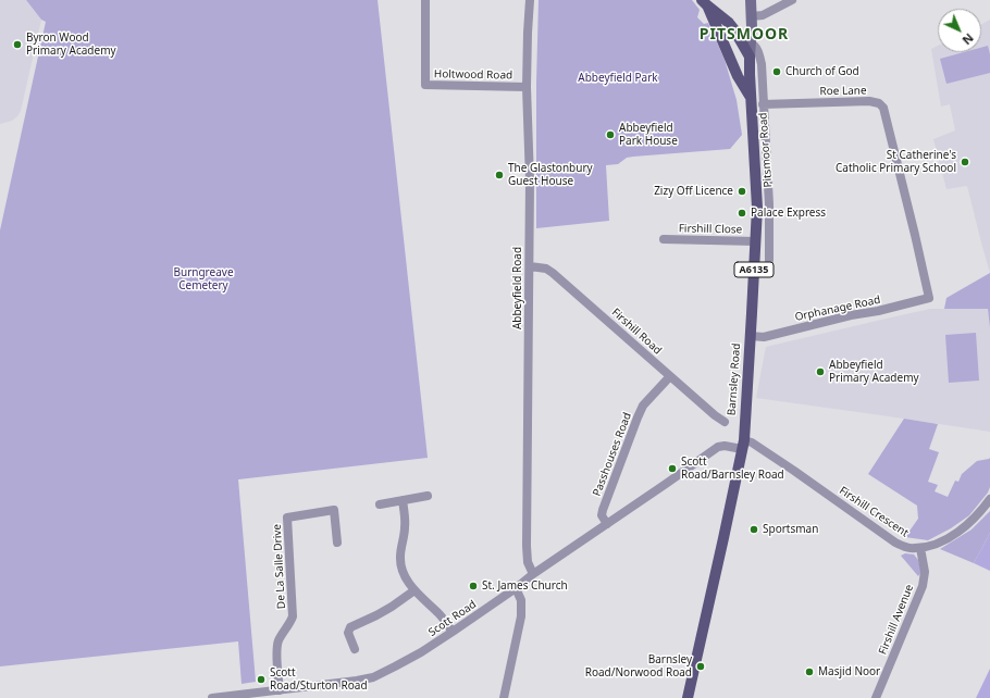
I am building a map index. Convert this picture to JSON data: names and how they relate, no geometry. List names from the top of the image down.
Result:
{
  "streets": {
    "main road": ["A6135", "Barnsley Road"],
    "street": [
      "Holtwood Road",
      "Roe Lane",
      "Pitsmoor Road",
      "Firshill Close",
      "Abbeyfield Road",
      "Orphanage Road",
      "Firshill Road",
      "Passhouses Road",
      "Firshill Crescent",
      "De La Salle Drive",
      "Scott Road",
      "Firshill Avenue"
    ]
  },
  "crossings": [
    ["Holtwood Road", "Abbeyfield Road"],
    ["Roe Lane", "Pitsmoor Road"],
    ["Roe Lane", "Orphanage Road"],
    ["Firshill Close", "Barnsley Road"],
    ["A6135", "Barnsley Road"],
    ["Abbeyfield Road", "Firshill Road"],
    ["Abbeyfield Road", "Scott Road"],
    ["Orphanage Road", "Barnsley Road"],
    ["Firshill Road", "Passhouses Road"],
    ["Barnsley Road", "Firshill Crescent"],
    ["Barnsley Road", "Scott Road"],
    ["Passhouses Road", "Scott Road"],
    ["Firshill Crescent", "Scott Road"],
    ["Firshill Crescent", "Firshill Avenue"],
    ["De La Salle Drive", "Scott Road"]
  ],
  "districts": ["PITSMOOR"],
  "parks": ["Abbeyfield Park", "Burngreave Cemetery"],
  "places": [
    "Byron Wood Primary Academy",
    "Church of God",
    "Abbeyfield Park House",
    "St Catherine's Catholic Primary School",
    "The Glastonbury Guest House",
    "Zizy Off Licence",
    "Palace Express",
    "Abbeyfield Primary Academy",
    "Scott Road/Barnsley Road",
    "Sportsman",
    "St. James Church",
    "Barnsley Road/Norwood Road",
    "Masjid Noor",
    "Scott Road/Sturton Road"
  ],
  "north": "bottom right"
}
